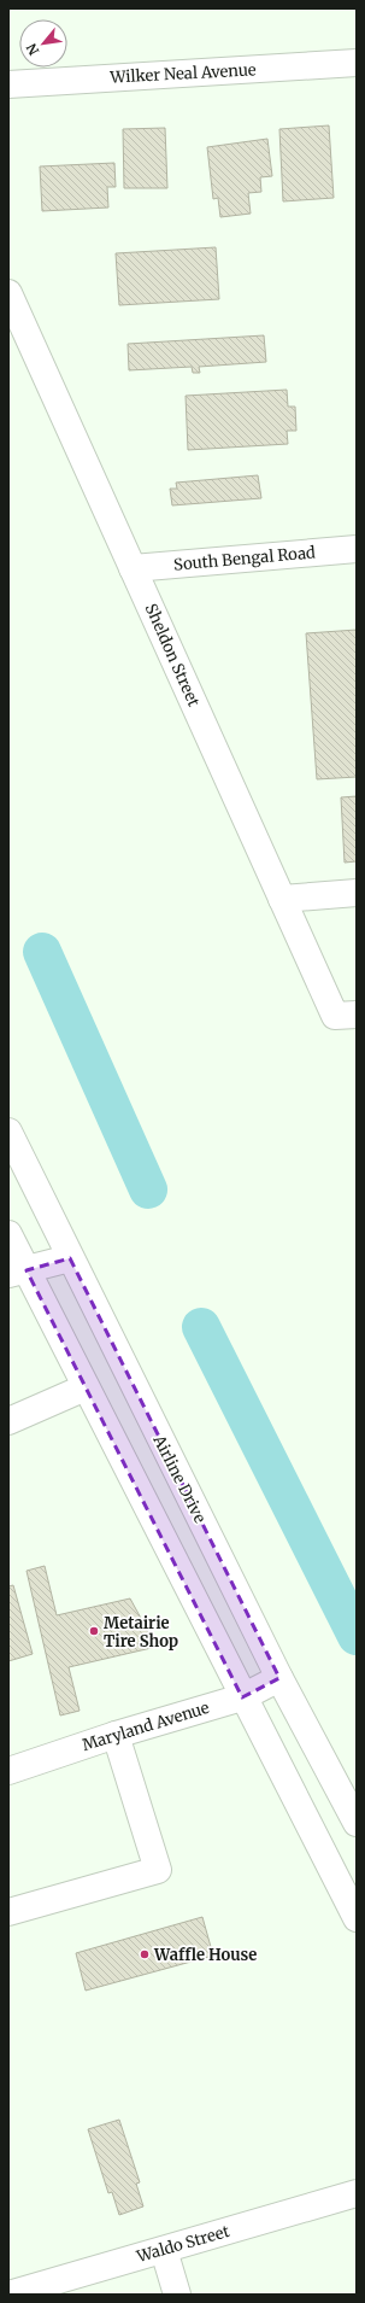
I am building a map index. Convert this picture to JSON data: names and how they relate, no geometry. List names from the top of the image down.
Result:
{
  "streets": {
    "main road": [
      "Wilker Neal Avenue",
      "South Bengal Road",
      "Sheldon Street",
      "Airline Drive",
      "Maryland Avenue",
      "Waldo Street"
    ]
  },
  "crossings": [
    ["South Bengal Road", "Sheldon Street"],
    ["Airline Drive", "Maryland Avenue"]
  ],
  "places": ["Metairie Tire Shop", "Waffle House"],
  "north": "bottom left"
}
